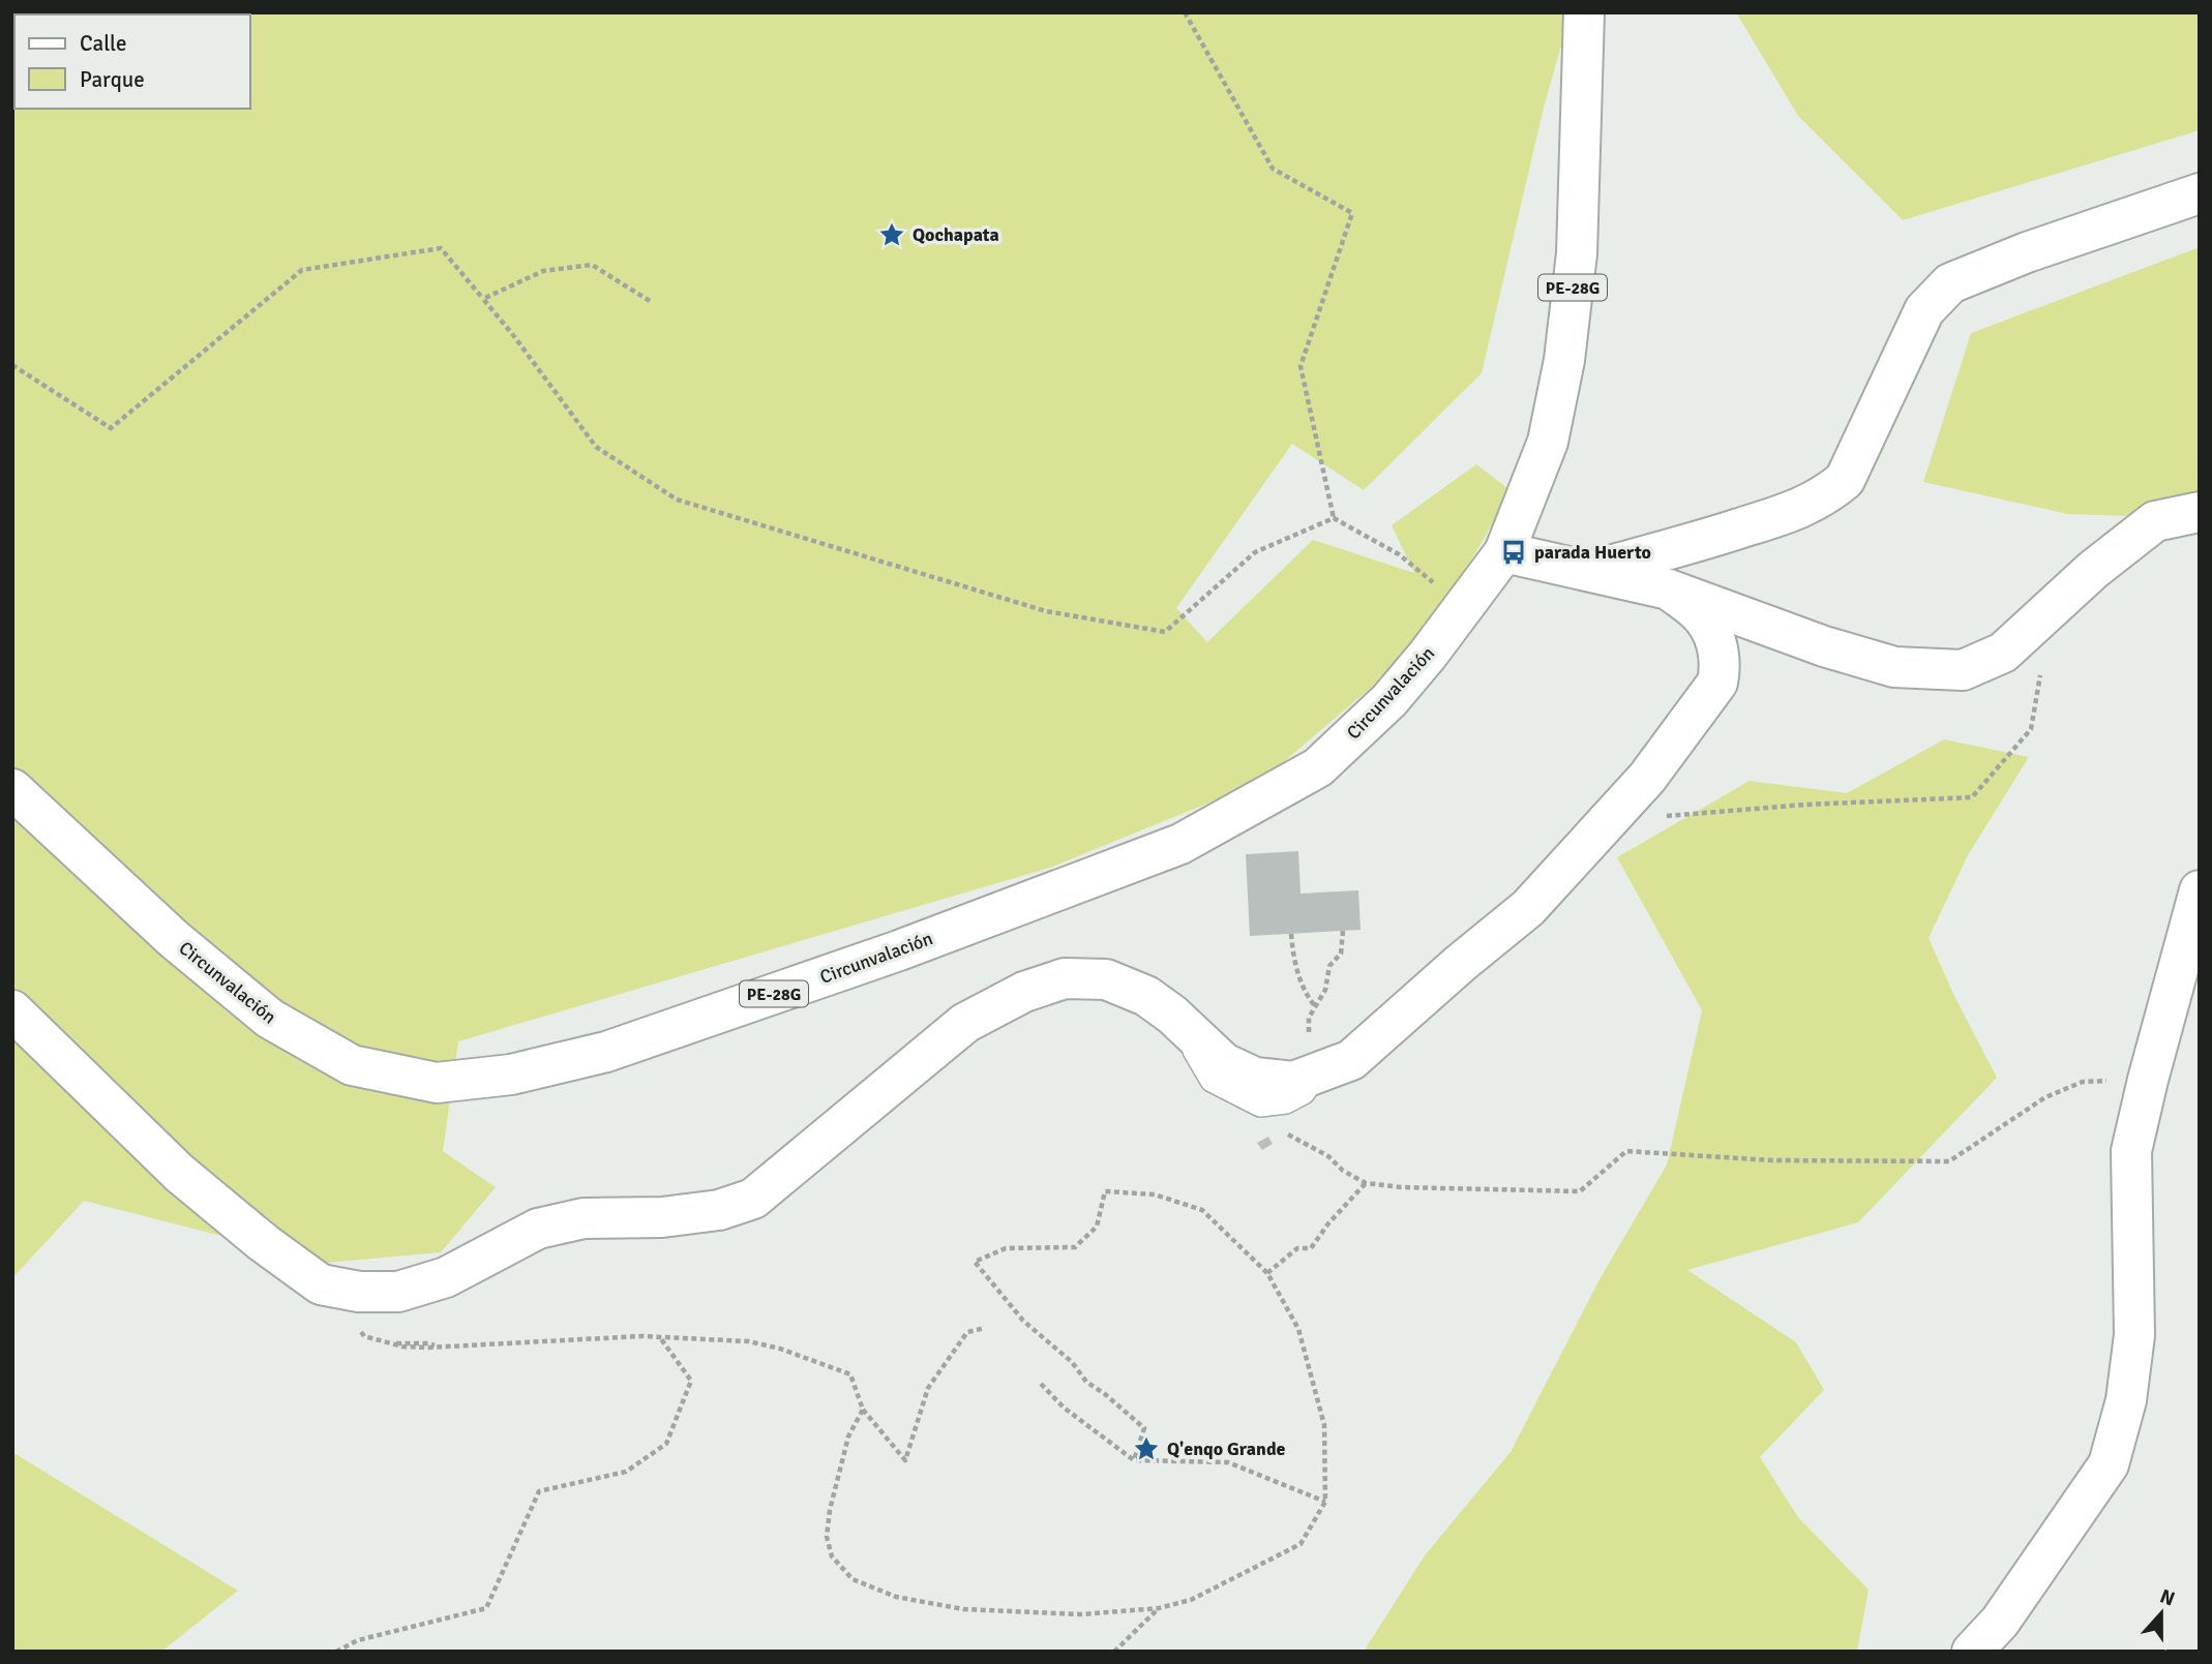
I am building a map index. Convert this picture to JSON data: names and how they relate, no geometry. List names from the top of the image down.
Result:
{
  "streets": {
    "main road": ["PE-28G", "Circunvalación"]
  },
  "crossings": [
    ["PE-28G", "Circunvalación"]
  ],
  "places": {
    "place": ["Qochapata", "Q'enqo Grande"],
    "bus stop": ["parada Huerto"]
  },
  "legend": ["Calle", "Parque"],
  "north": "top"
}
